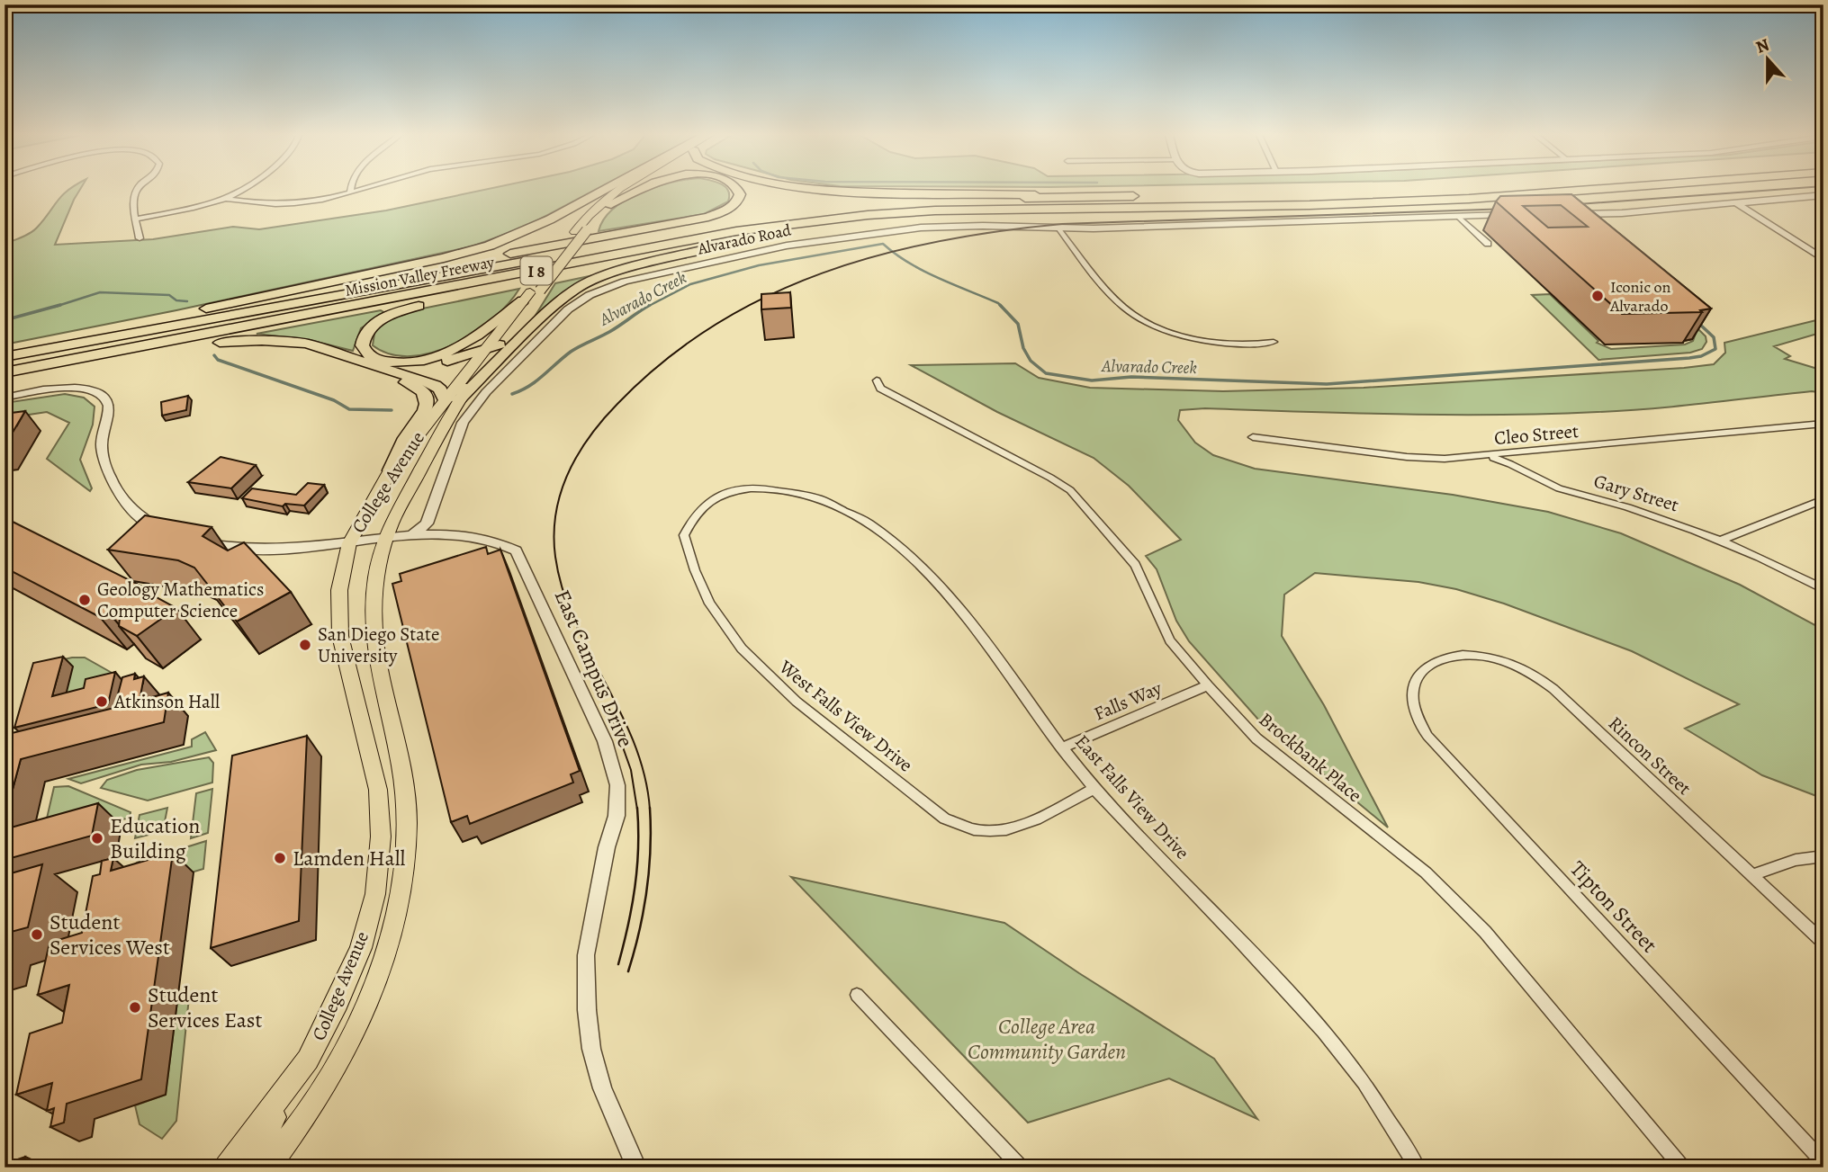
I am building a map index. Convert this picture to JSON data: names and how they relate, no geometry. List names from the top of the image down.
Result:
{
  "streets": {
    "highway": ["I 8", "Mission Valley Freeway"],
    "main road": ["College Avenue"],
    "street": [
      "Alvarado Road",
      "Cleo Street",
      "Gary Street",
      "East Campus Drive",
      "Falls Way",
      "West Falls View Drive",
      "Rincon Street",
      "Brockbank Place",
      "East Falls View Drive",
      "Tipton Street"
    ]
  },
  "crossings": [
    ["Alvarado Road", "East Campus Drive"],
    ["Cleo Street", "Gary Street"],
    ["Falls Way", "Brockbank Place"],
    ["Falls Way", "East Falls View Drive"],
    ["West Falls View Drive", "East Falls View Drive"],
    ["Rincon Street", "Tipton Street"]
  ],
  "water": ["Alvarado Creek"],
  "parks": ["College Area Community Garden"],
  "places": [
    "Iconic on Alvarado",
    "Geology Mathematics Computer Science",
    "San Diego State University",
    "Atkinson Hall",
    "Education Building",
    "Lamden Hall",
    "Student Services West",
    "Student Services East"
  ],
  "north": "top"
}
